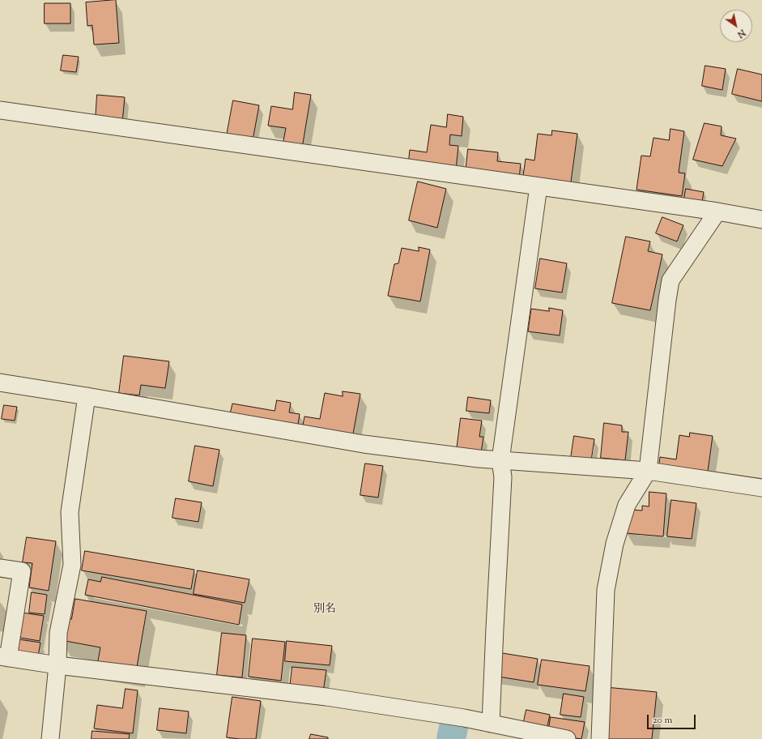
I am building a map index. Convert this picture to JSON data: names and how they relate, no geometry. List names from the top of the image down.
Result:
{
  "districts": ["別名"],
  "scale_bar": "20 m",
  "north": "bottom right"
}
